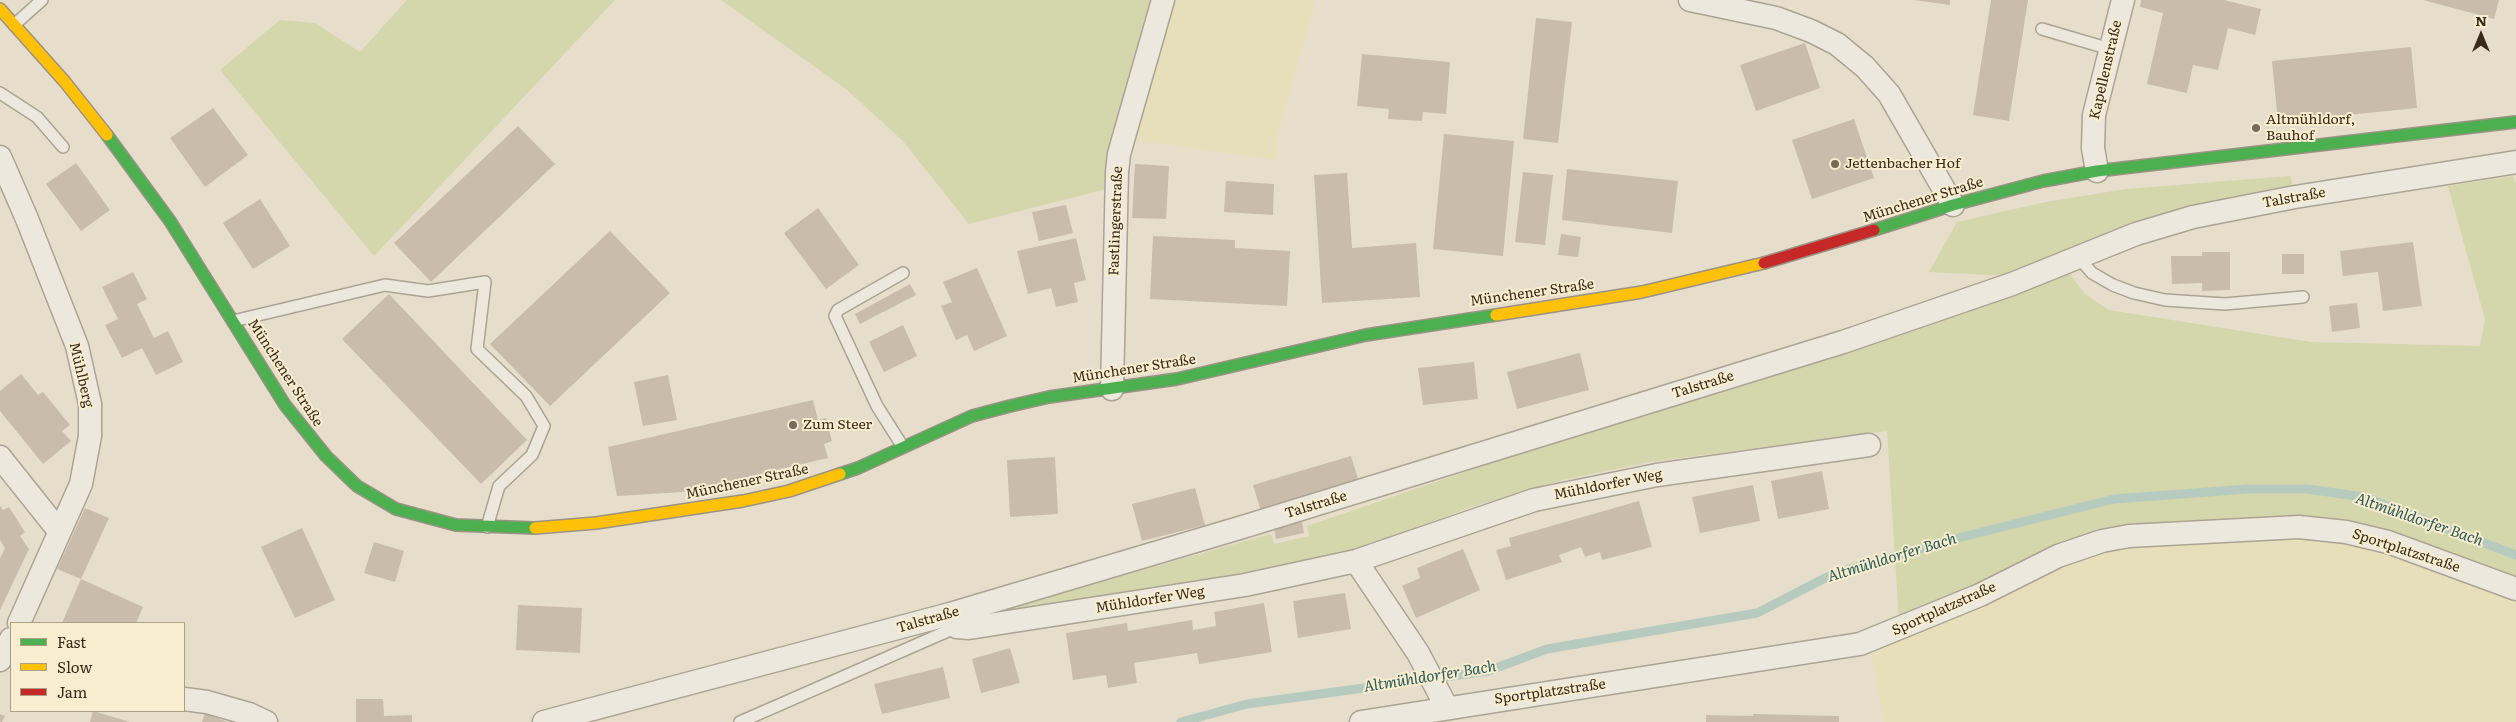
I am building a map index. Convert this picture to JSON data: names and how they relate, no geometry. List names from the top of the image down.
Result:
{
  "streets": {
    "street": [
      "Kapellenstraße",
      "Talstraße",
      "Münchener Straße",
      "Fastlingerstraße",
      "Mühlberg",
      "Mühldorfer Weg",
      "Sportplatzstraße"
    ]
  },
  "crossings": [
    ["Kapellenstraße", "Münchener Straße"],
    ["Talstraße", "Mühldorfer Weg"],
    ["Münchener Straße", "Fastlingerstraße"]
  ],
  "water": ["Altmühldorfer Bach"],
  "places": ["Altmühldorf, Bauhof", "Jettenbacher Hof", "Zum Steer"],
  "legend": ["Fast", "Slow", "Jam"],
  "north": "top"
}
